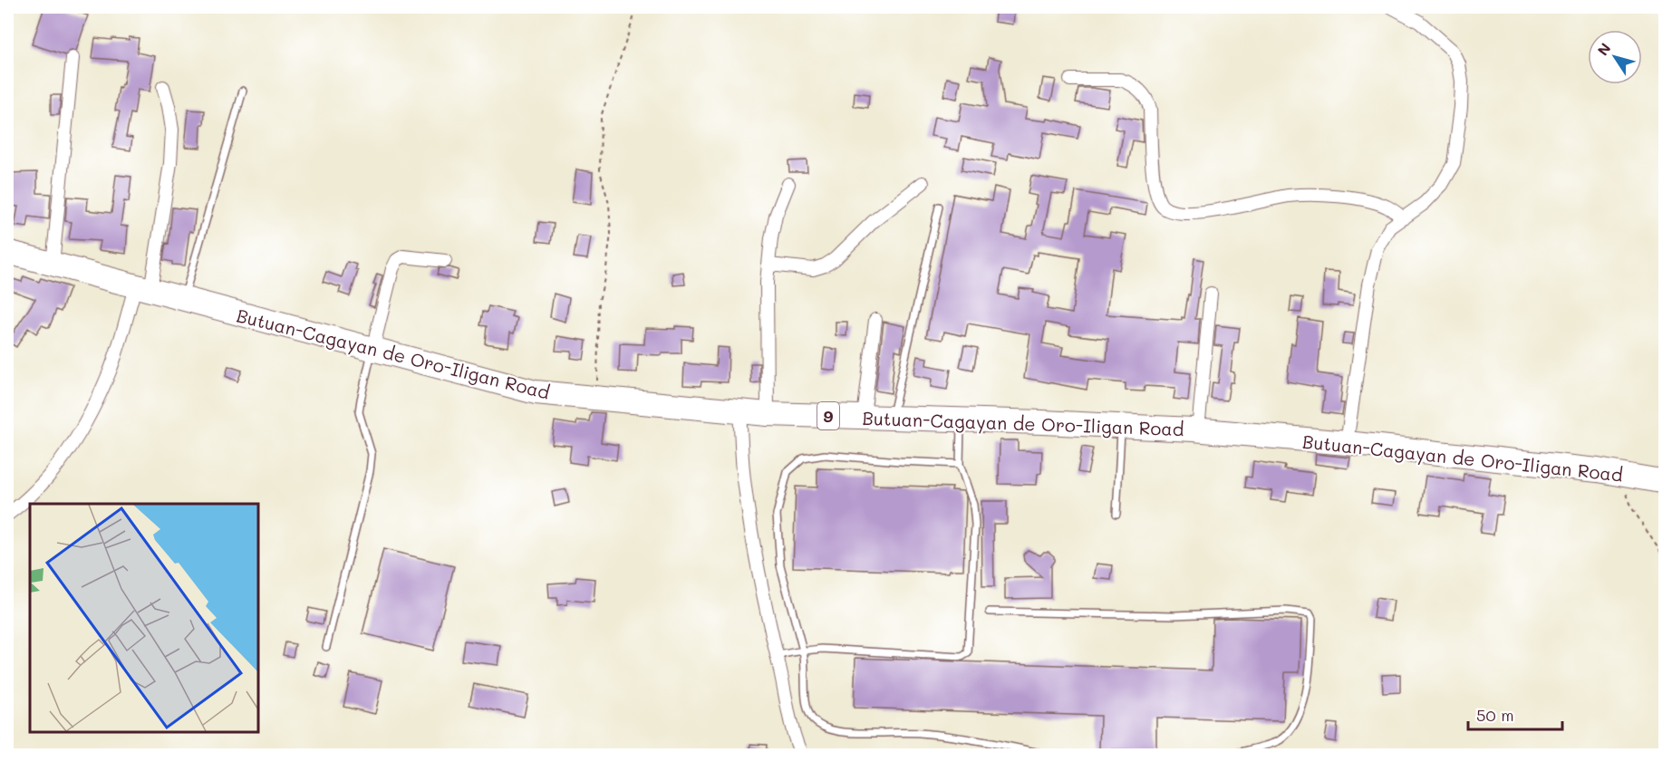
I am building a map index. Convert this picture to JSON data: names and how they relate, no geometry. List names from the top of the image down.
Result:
{
  "streets": {
    "highway": ["Butuan-Cagayan de Oro-Iligan Road", "9"]
  },
  "scale_bar": "50 m",
  "north": "top left"
}
